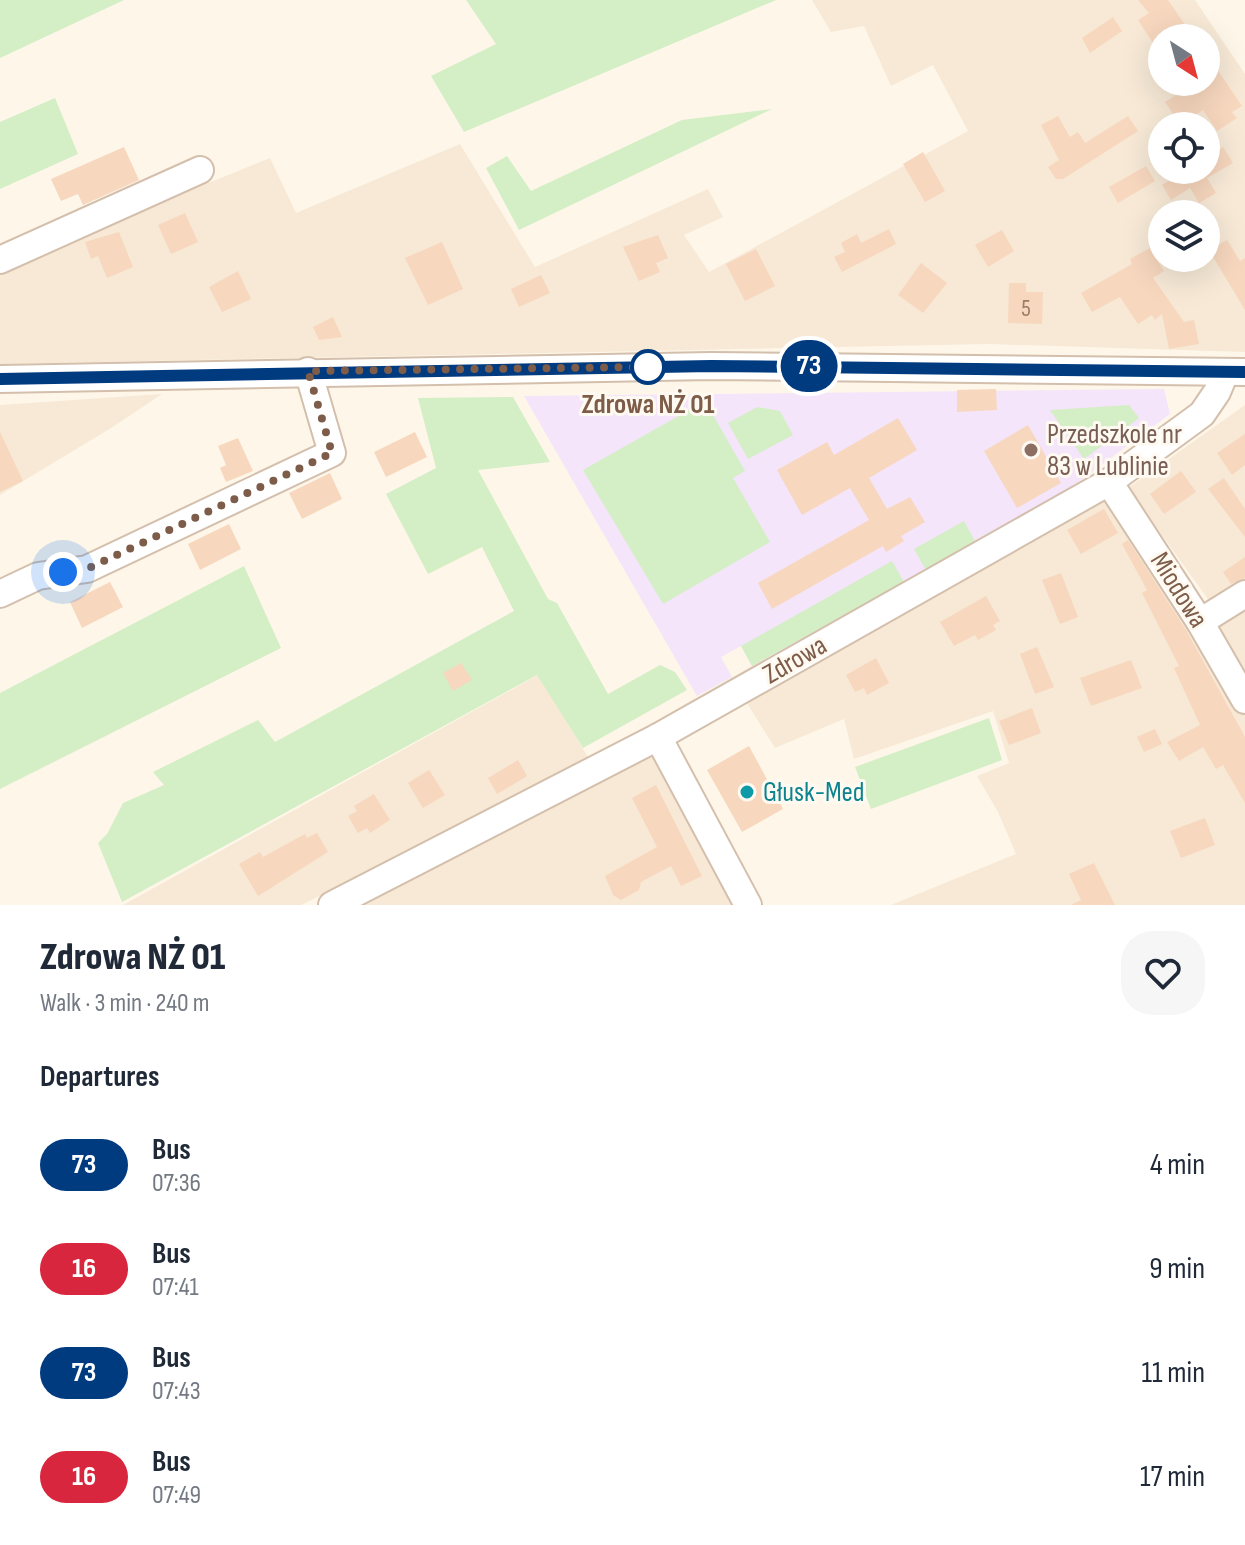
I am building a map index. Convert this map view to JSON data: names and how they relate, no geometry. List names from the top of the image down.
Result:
{
  "streets": {
    "street": ["Miodowa", "Zdrowa"]
  },
  "crossings": [
    ["Miodowa", "Zdrowa"]
  ],
  "places": ["Zdrowa NŻ 01", "Przedszkole nr 83 w Lublinie", "Głusk-Med"],
  "lines": ["bus line 73"],
  "house_numbers": ["5"],
  "north": "bottom right",
  "page": {
    "on_map": "73",
    "heading": [
      ["Zdrowa NŻ 01", "Walk · 3 min · 240 m"],
      "Departures"
    ],
    "list": [
      {
        "mark": "73",
        "name": "Bus",
        "note": "07:36",
        "value": "4 min"
      },
      {
        "mark": "16",
        "name": "Bus",
        "note": "07:41",
        "value": "9 min"
      },
      {
        "mark": "73",
        "name": "Bus",
        "note": "07:43",
        "value": "11 min"
      },
      {
        "mark": "16",
        "name": "Bus",
        "note": "07:49",
        "value": "17 min"
      }
    ]
  }
}
